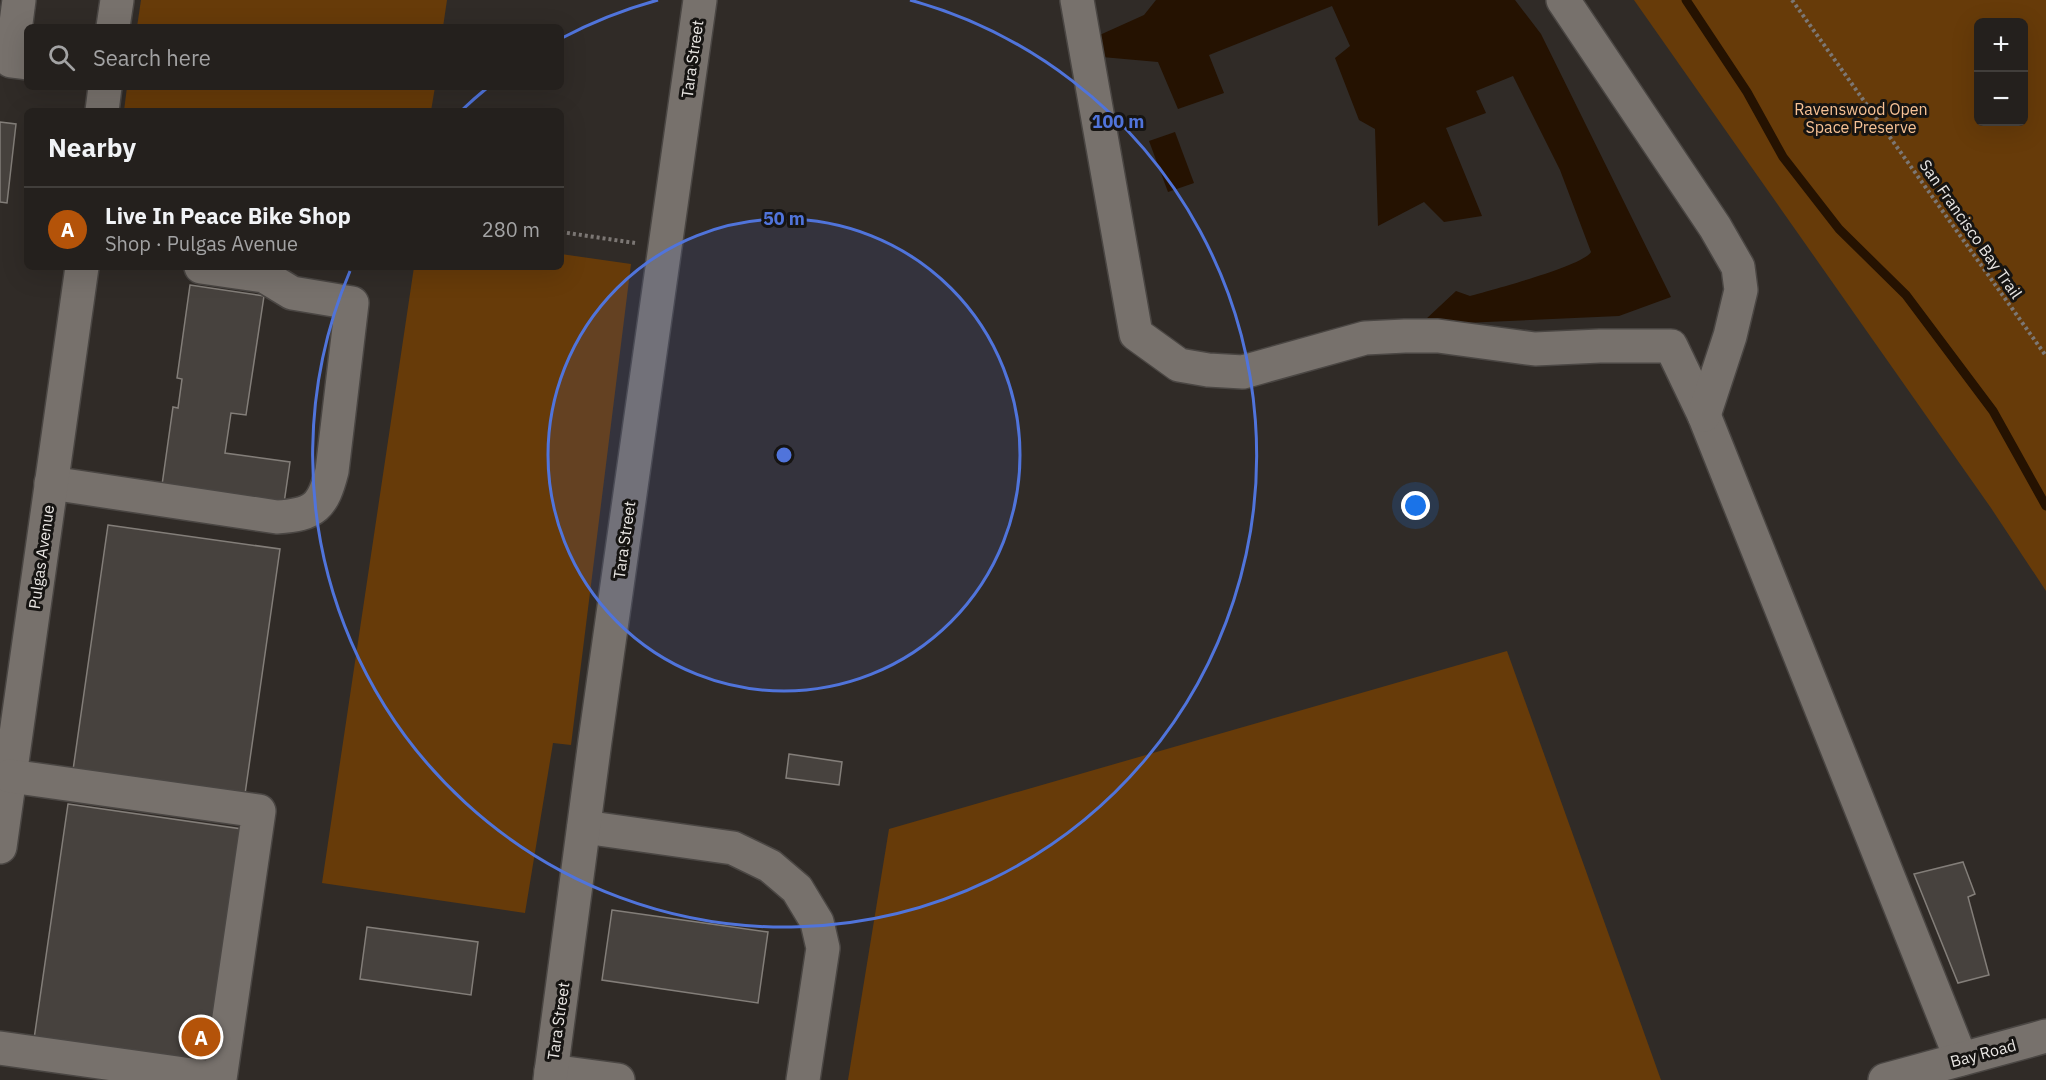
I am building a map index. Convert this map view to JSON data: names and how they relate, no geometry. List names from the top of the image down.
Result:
{
  "streets": {
    "street": ["Tara Street", "Pulgas Avenue", "Bay Road"],
    "path": ["San Francisco Bay Trail"]
  },
  "parks": ["Ravenswood Open Space Preserve"],
  "page": {
    "map_buttons": ["+", "−"],
    "search": "Search here",
    "heading": "Nearby",
    "list": [
      {
        "mark": "A",
        "name": "Live In Peace Bike Shop",
        "note": "Shop · Pulgas Avenue",
        "value": "280 m"
      }
    ],
    "pins": "A"
  },
  "rings": ["100 m", "50 m"]
}
